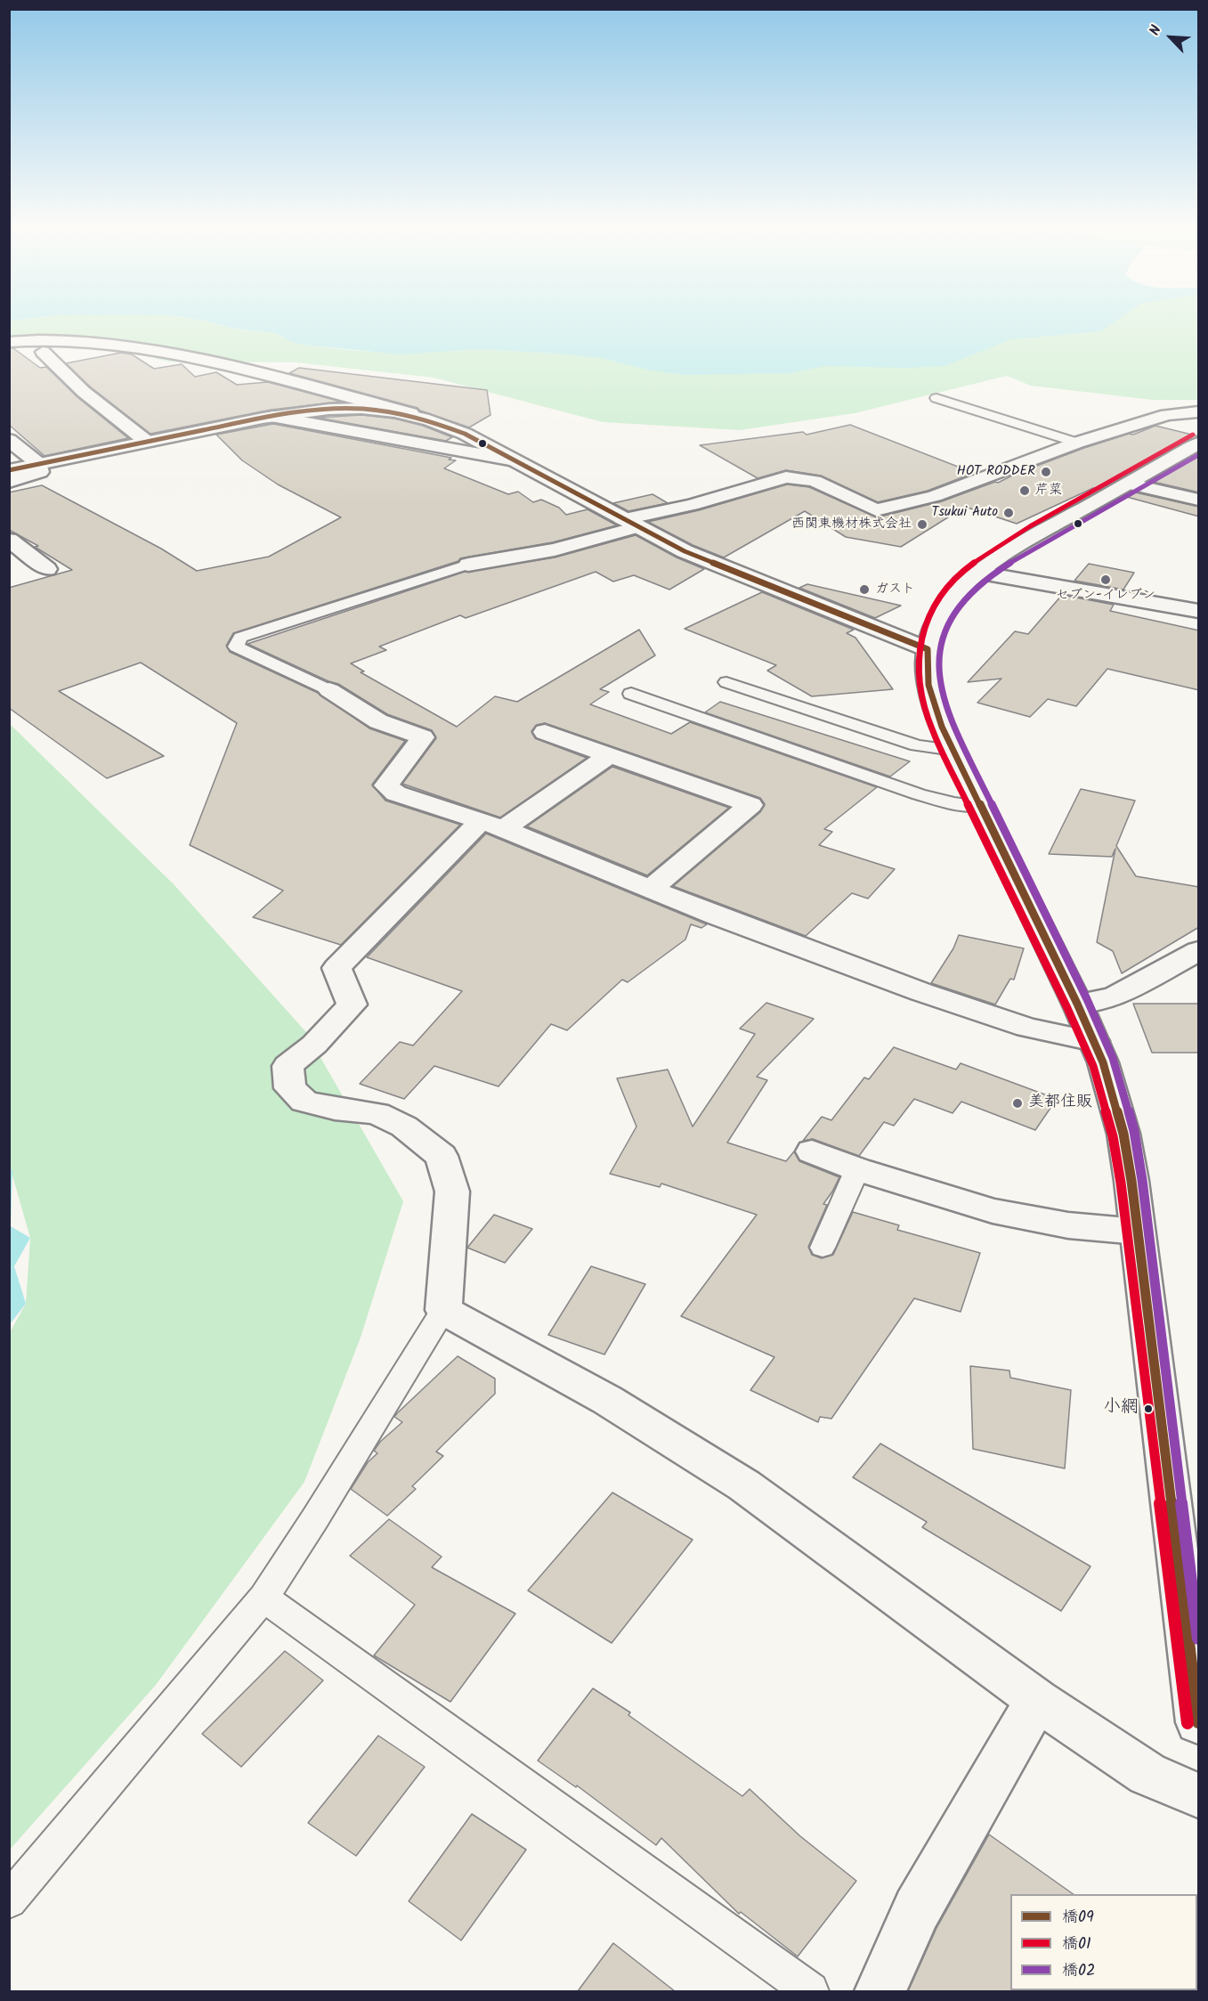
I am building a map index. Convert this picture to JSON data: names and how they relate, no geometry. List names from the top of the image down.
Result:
{
  "places": [
    "HOT RODDER",
    "芹菜",
    "Tsukui Auto",
    "西関東機材株式会社",
    "セブン-イレブン",
    "ガスト",
    "美都住販",
    "小網"
  ],
  "lines": ["transit line 橋09", "transit line 橋01", "transit line 橋02"],
  "legend": ["橋09", "橋01", "橋02"],
  "north": "top left"
}
